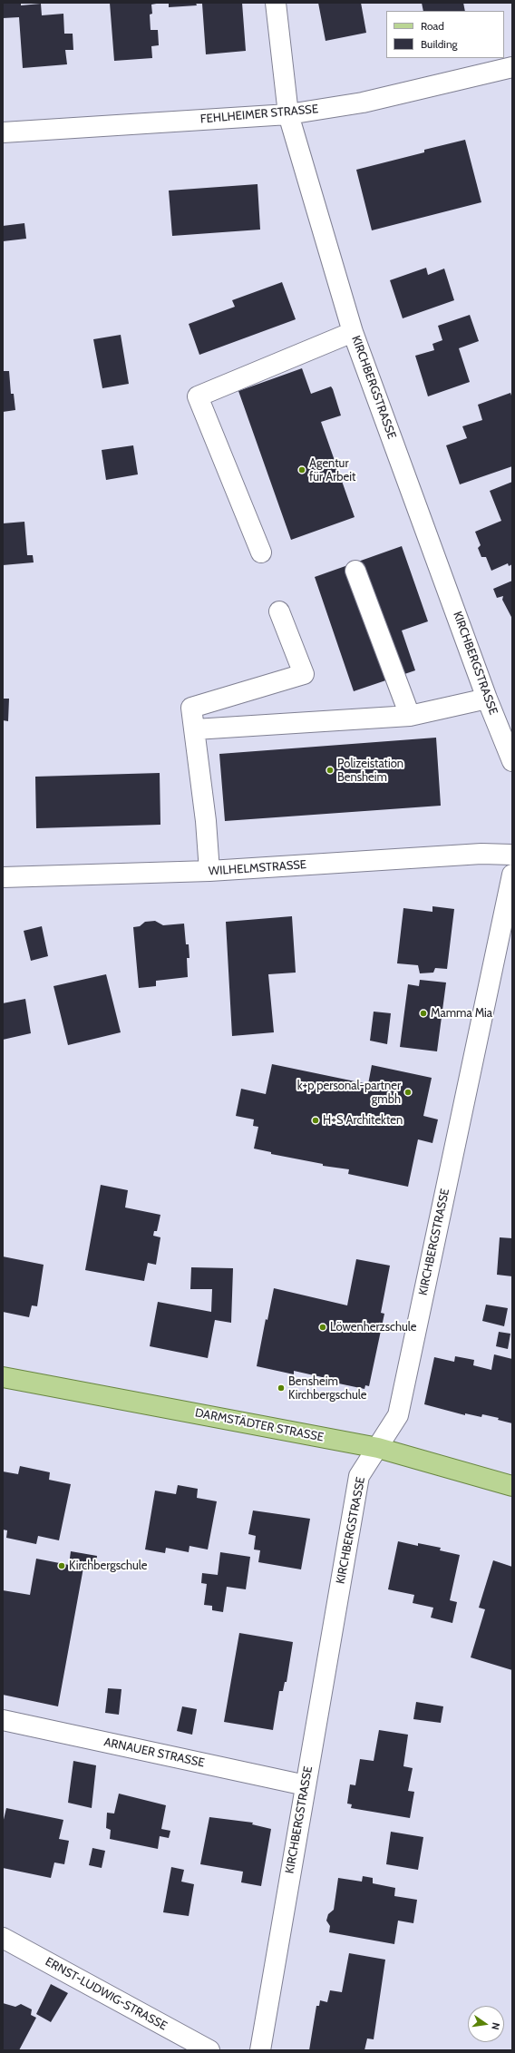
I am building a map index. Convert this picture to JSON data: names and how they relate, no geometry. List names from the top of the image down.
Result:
{
  "streets": {
    "main road": ["DARMSTÄDTER STRASSE"],
    "street": [
      "FEHLHEIMER STRASSE",
      "KIRCHBERGSTRASSE",
      "WILHELMSTRASSE",
      "ARNAUER STRASSE",
      "ERNST-LUDWIG-STRASSE"
    ]
  },
  "crossings": [
    ["FEHLHEIMER STRASSE", "KIRCHBERGSTRASSE"],
    ["KIRCHBERGSTRASSE", "DARMSTÄDTER STRASSE"],
    ["KIRCHBERGSTRASSE", "ARNAUER STRASSE"]
  ],
  "places": [
    "Agentur für Arbeit",
    "Polizeistation Bensheim",
    "Mamma Mia",
    "k+p personal-partner gmbh",
    "H+S Architekten",
    "Löwenherzschule",
    "Bensheim Kirchbergschule",
    "Kirchbergschule"
  ],
  "legend": ["Road", "Building"],
  "north": "right"
}
